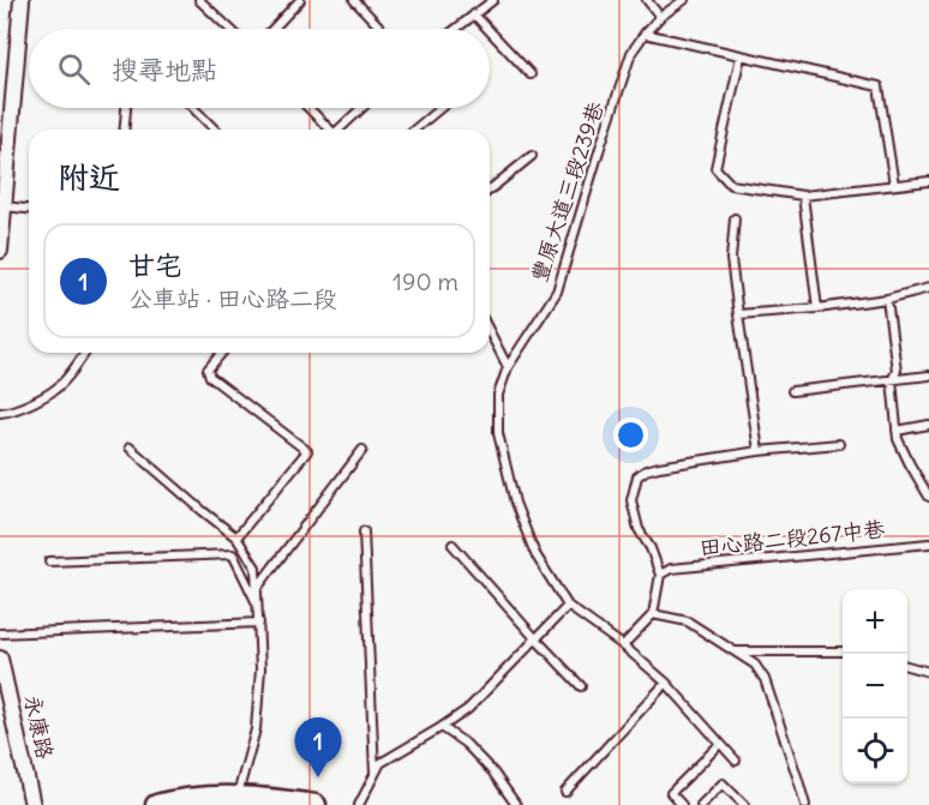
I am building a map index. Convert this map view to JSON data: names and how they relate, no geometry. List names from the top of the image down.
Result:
{
  "streets": {
    "street": ["永康路"],
    "lane": ["豐原大道三段239巷", "田心路二段267中巷"]
  },
  "page": {
    "search": "搜尋地點",
    "heading": "附近",
    "list": [
      {
        "mark": "1",
        "name": "甘宅",
        "note": "公車站 · 田心路二段",
        "value": "190 m"
      }
    ],
    "map_buttons": ["+", "−"],
    "pins": "1"
  }
}
